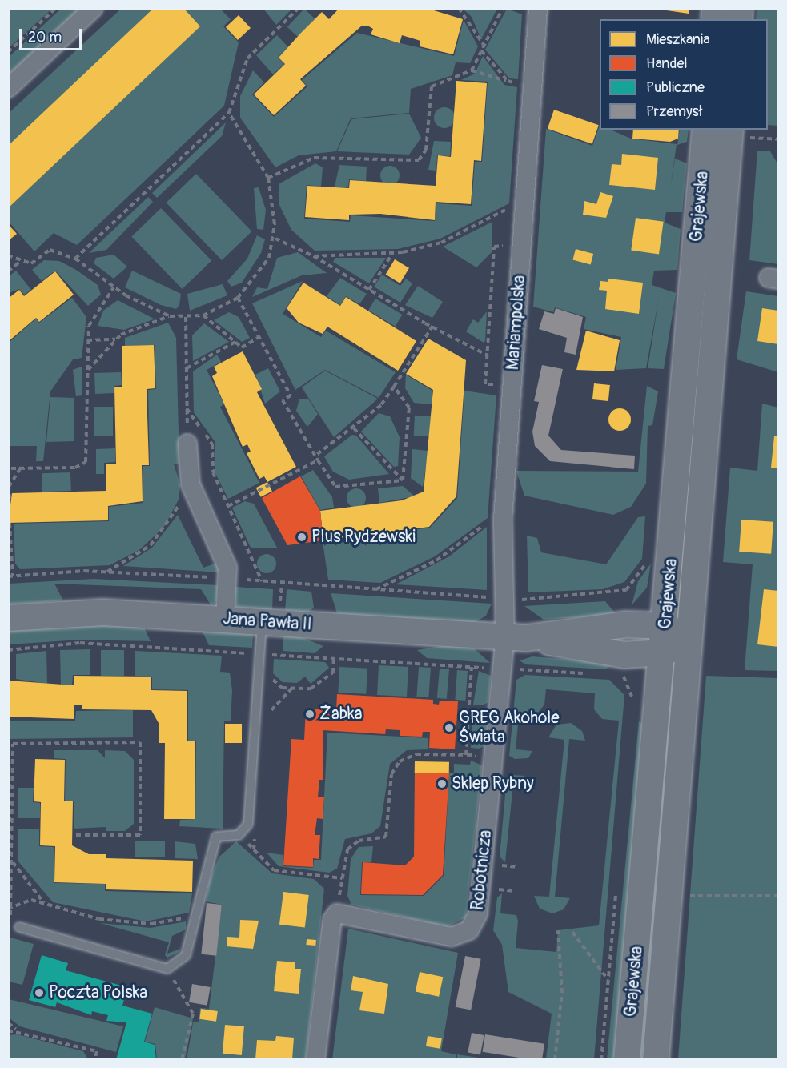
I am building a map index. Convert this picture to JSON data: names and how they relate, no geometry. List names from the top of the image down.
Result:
{
  "streets": {
    "main road": ["Grajewska", "Jana Pawła II"],
    "street": ["Mariampolska", "Robotnicza"]
  },
  "crossings": [
    ["Grajewska", "Jana Pawła II"],
    ["Mariampolska", "Jana Pawła II"],
    ["Mariampolska", "Robotnicza"],
    ["Jana Pawła II", "Robotnicza"]
  ],
  "places": [
    "Plus Rydzewski",
    "Żabka",
    "GREG Akohole Świata",
    "Sklep Rybny",
    "Poczta Polska"
  ],
  "legend": [
    "Mieszkania",
    "Handel",
    "Publiczne",
    "Przemysł"
  ],
  "scale_bar": "20 m"
}
